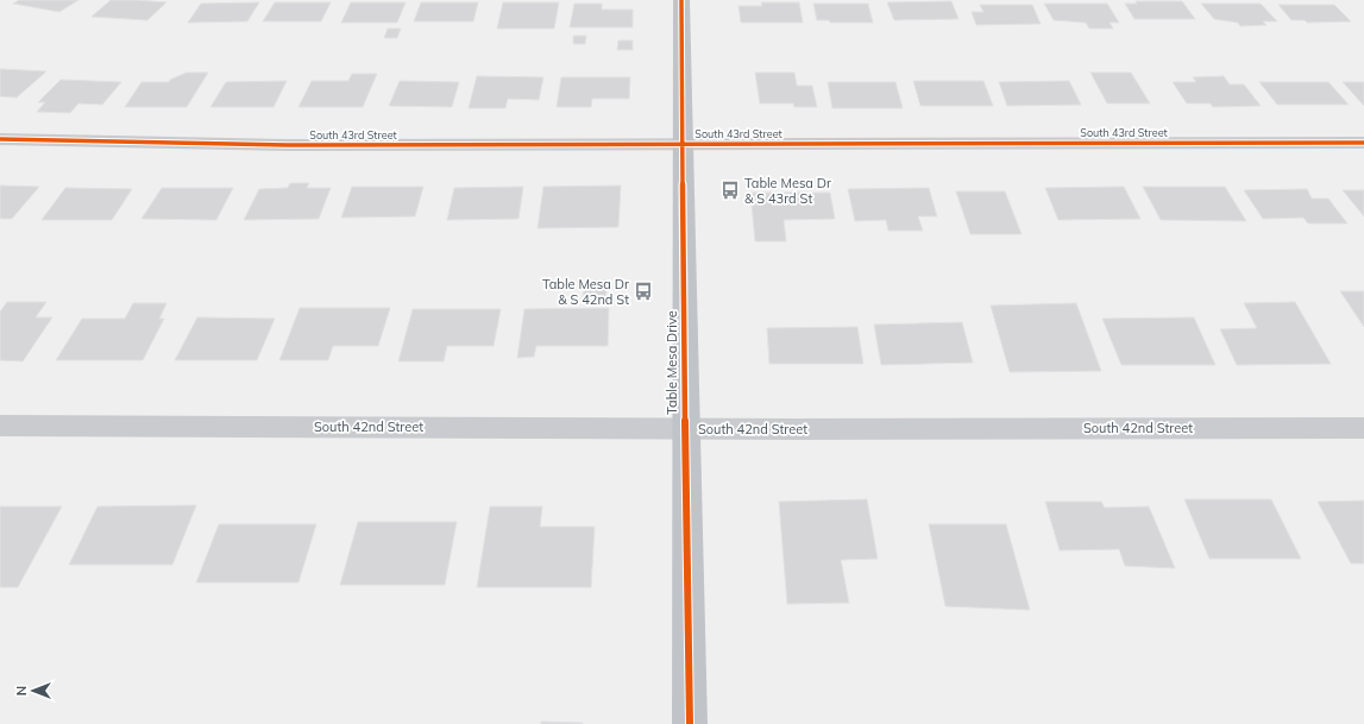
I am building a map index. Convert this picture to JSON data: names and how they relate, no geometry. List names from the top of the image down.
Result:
{
  "streets": {
    "highway": ["Table Mesa Drive"],
    "street": ["South 43rd Street", "South 42nd Street"]
  },
  "crossings": [
    ["South 43rd Street", "Table Mesa Drive"],
    ["Table Mesa Drive", "South 42nd Street"]
  ],
  "places": {
    "bus stop": ["Table Mesa Dr & S 43rd St", "Table Mesa Dr & S 42nd St"]
  },
  "north": "left"
}
